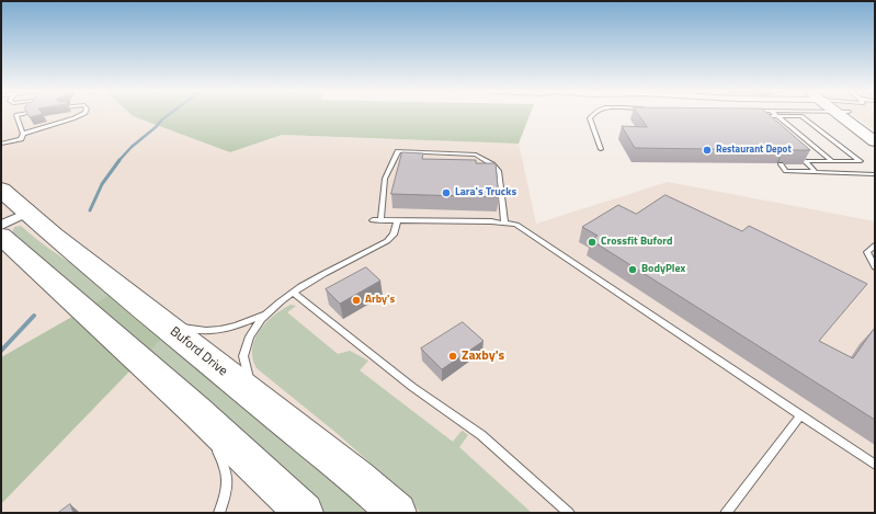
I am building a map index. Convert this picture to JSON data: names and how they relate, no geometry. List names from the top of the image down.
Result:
{
  "streets": {
    "highway": ["Buford Drive"]
  },
  "places": [
    "Restaurant Depot",
    "Lara's Trucks",
    "Crossfit Buford",
    "BodyPlex",
    "Arby's",
    "Zaxby's"
  ]
}
